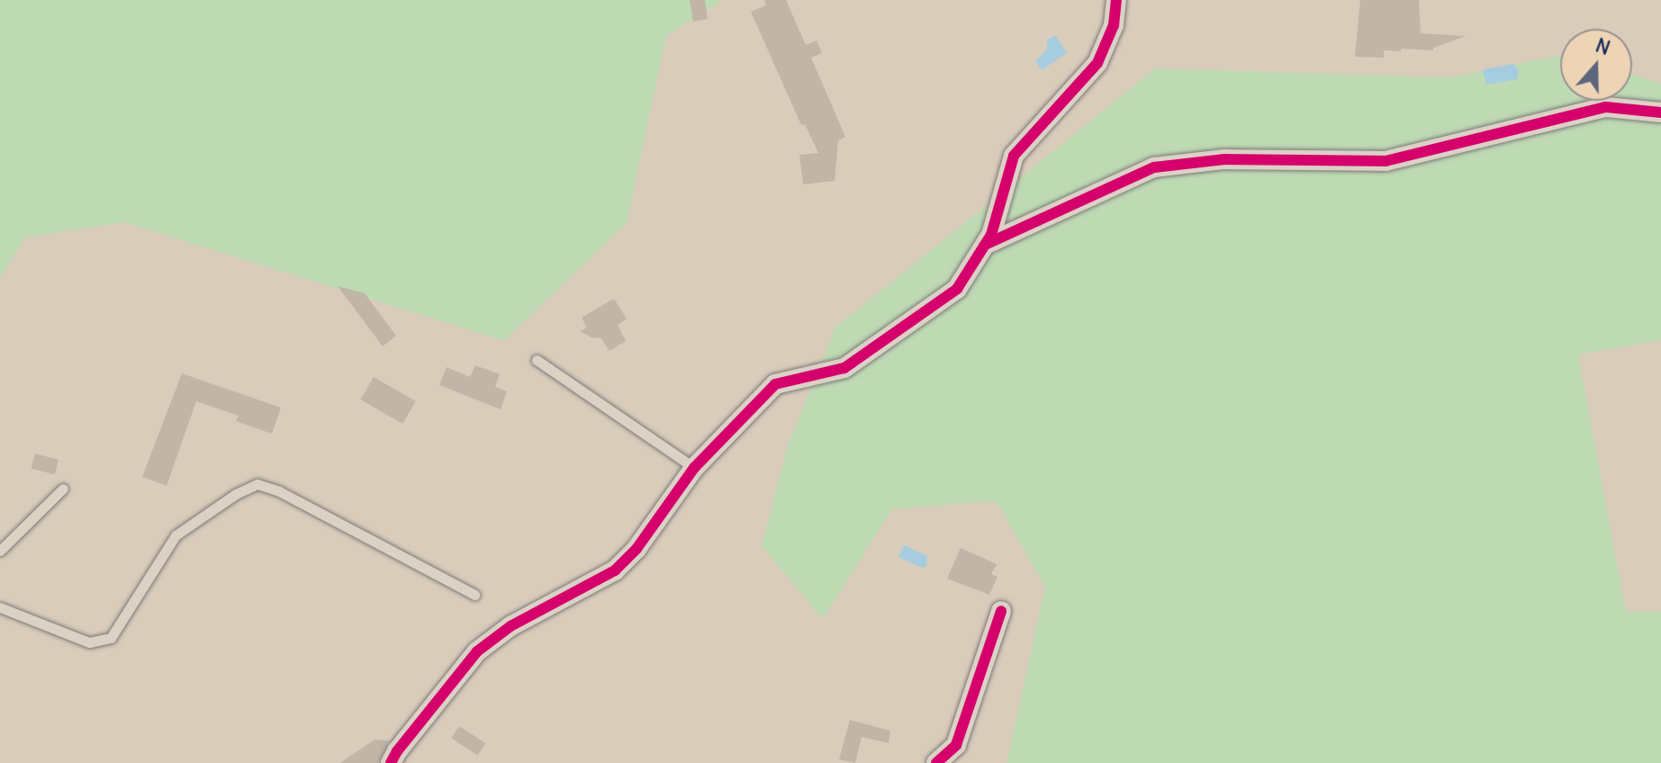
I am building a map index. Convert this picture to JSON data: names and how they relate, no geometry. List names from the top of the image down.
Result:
{
  "north": "top"
}
